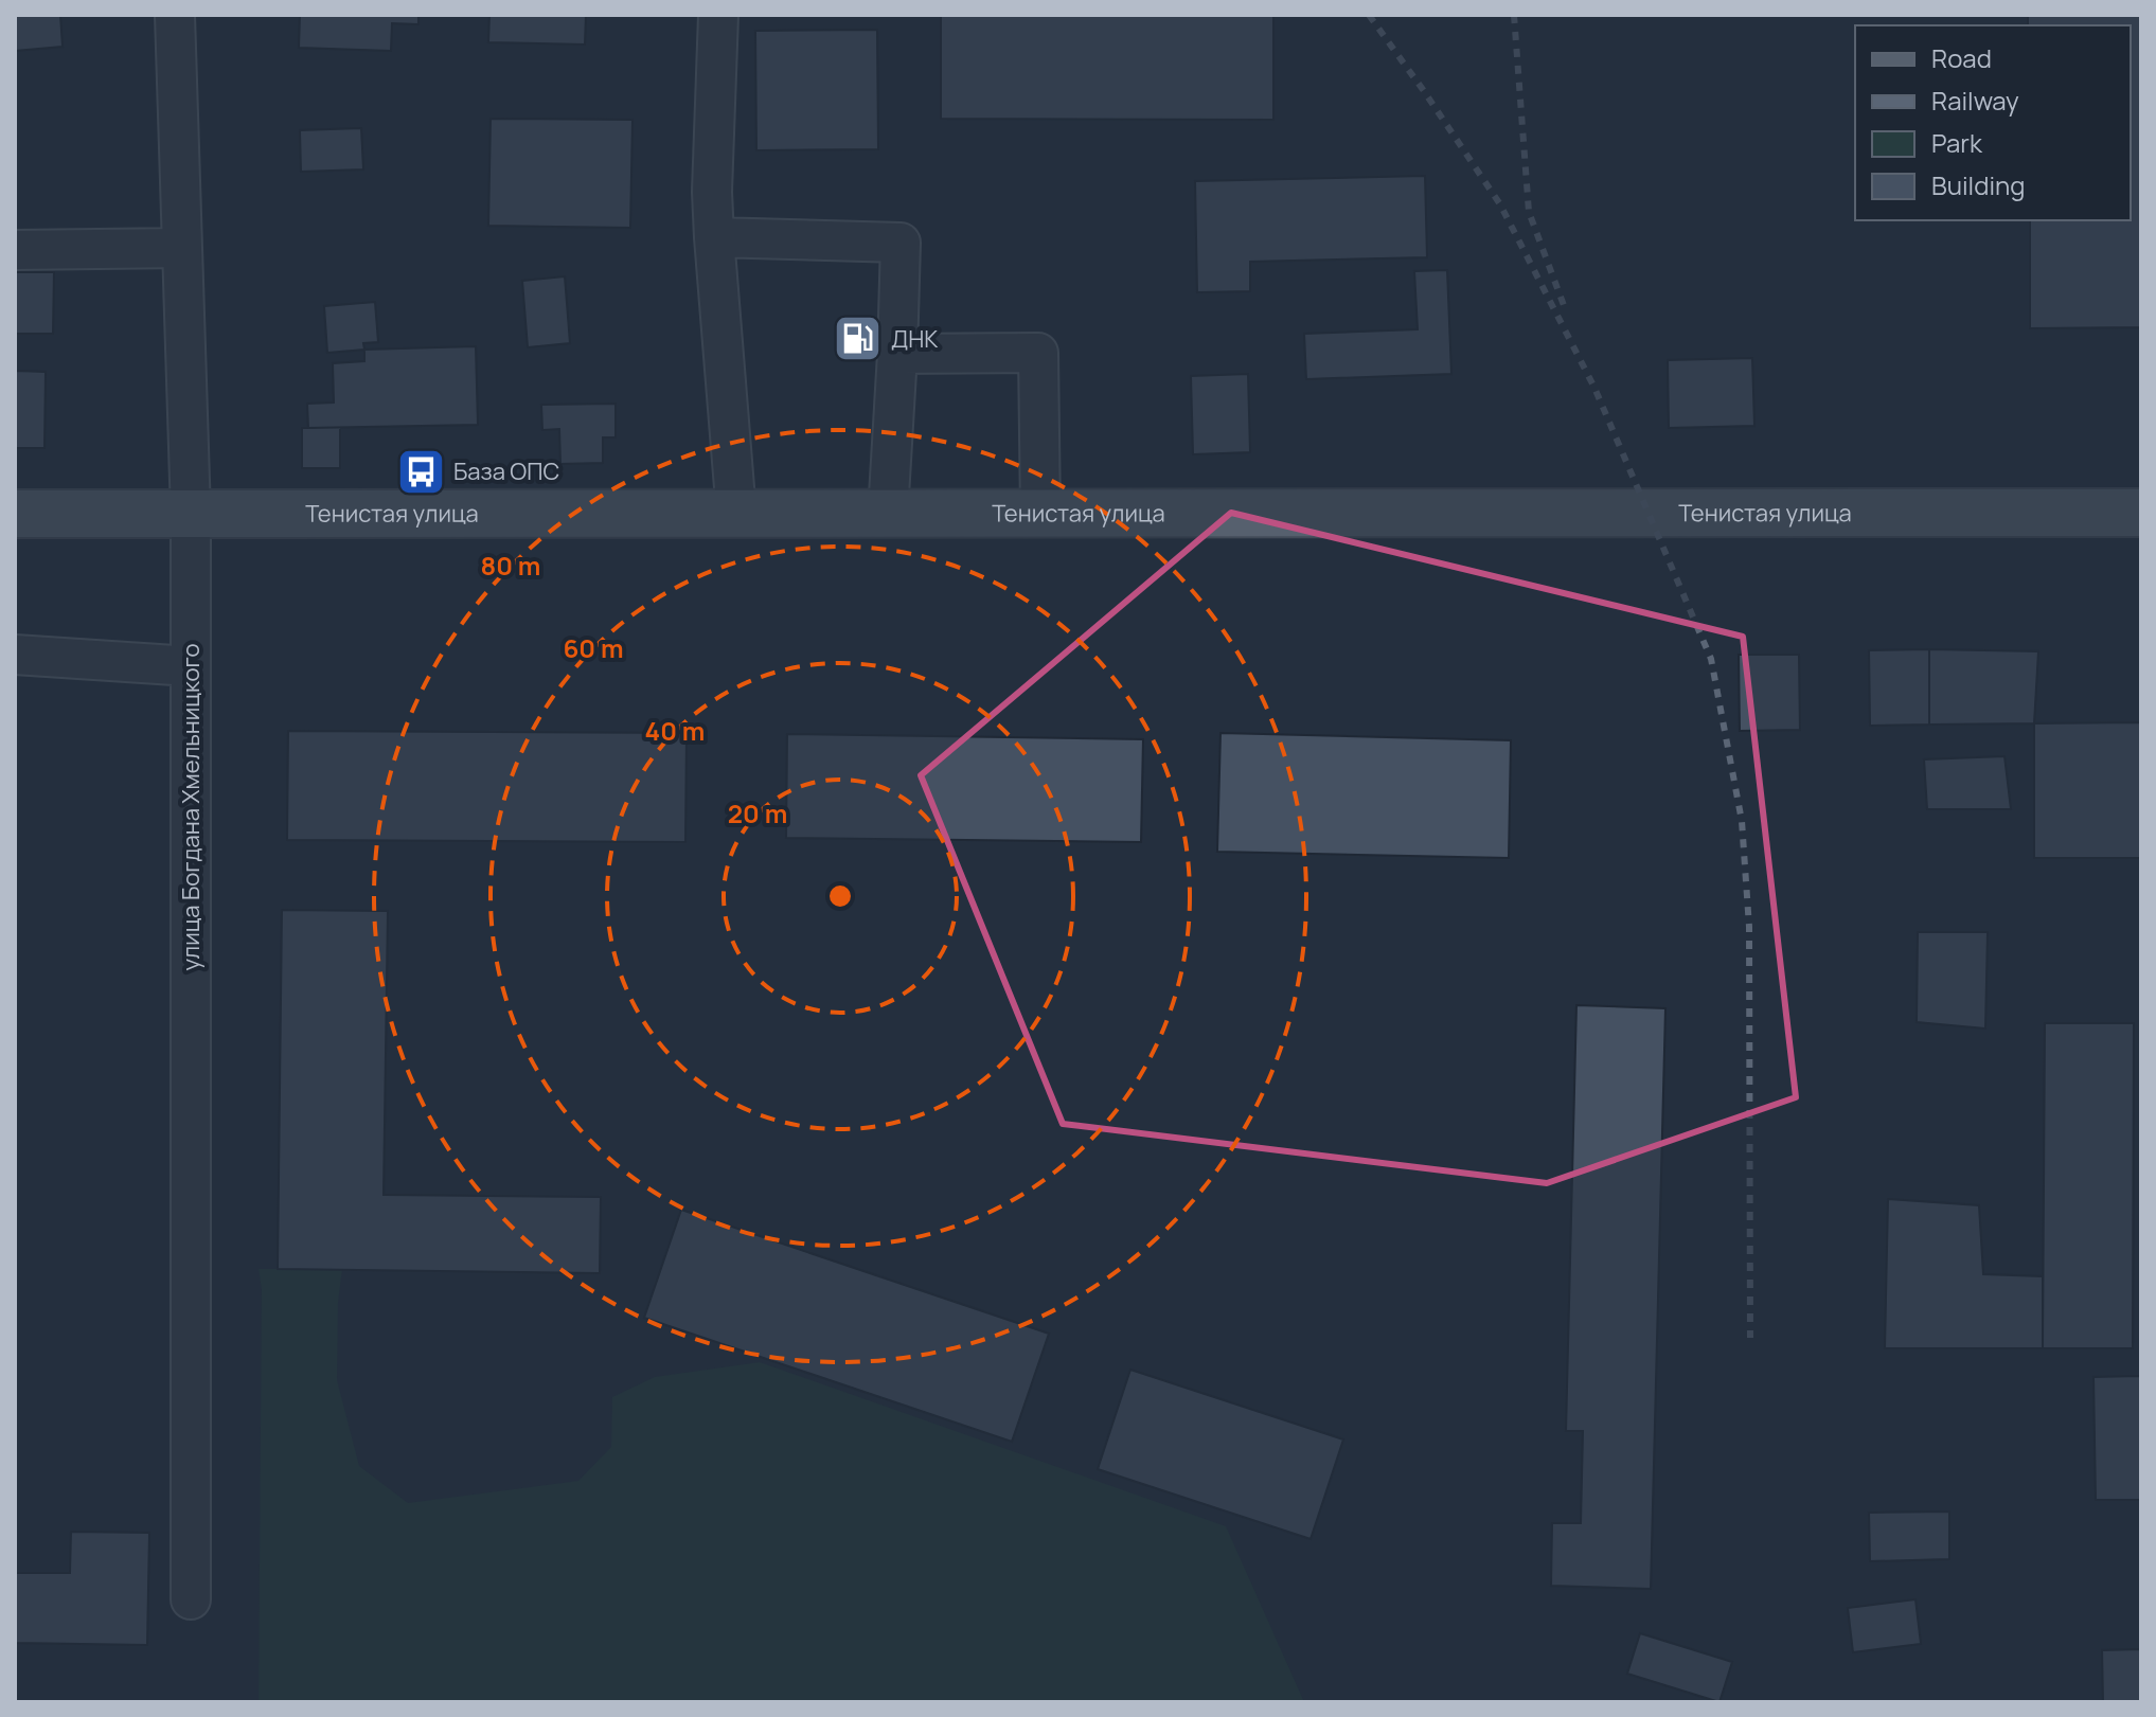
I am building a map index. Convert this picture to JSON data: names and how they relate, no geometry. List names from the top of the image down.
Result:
{
  "streets": {
    "main road": ["Тенистая улица"],
    "lane": ["улица Богдана Хмельницкого"]
  },
  "crossings": [
    ["Тенистая улица", "улица Богдана Хмельницкого"]
  ],
  "places": {
    "fuel station": ["ДНК"],
    "bus stop": ["База ОПС"]
  },
  "legend": [
    "Road",
    "Railway",
    "Park",
    "Building"
  ],
  "rings": [
    "80 m",
    "60 m",
    "40 m",
    "20 m"
  ]
}
